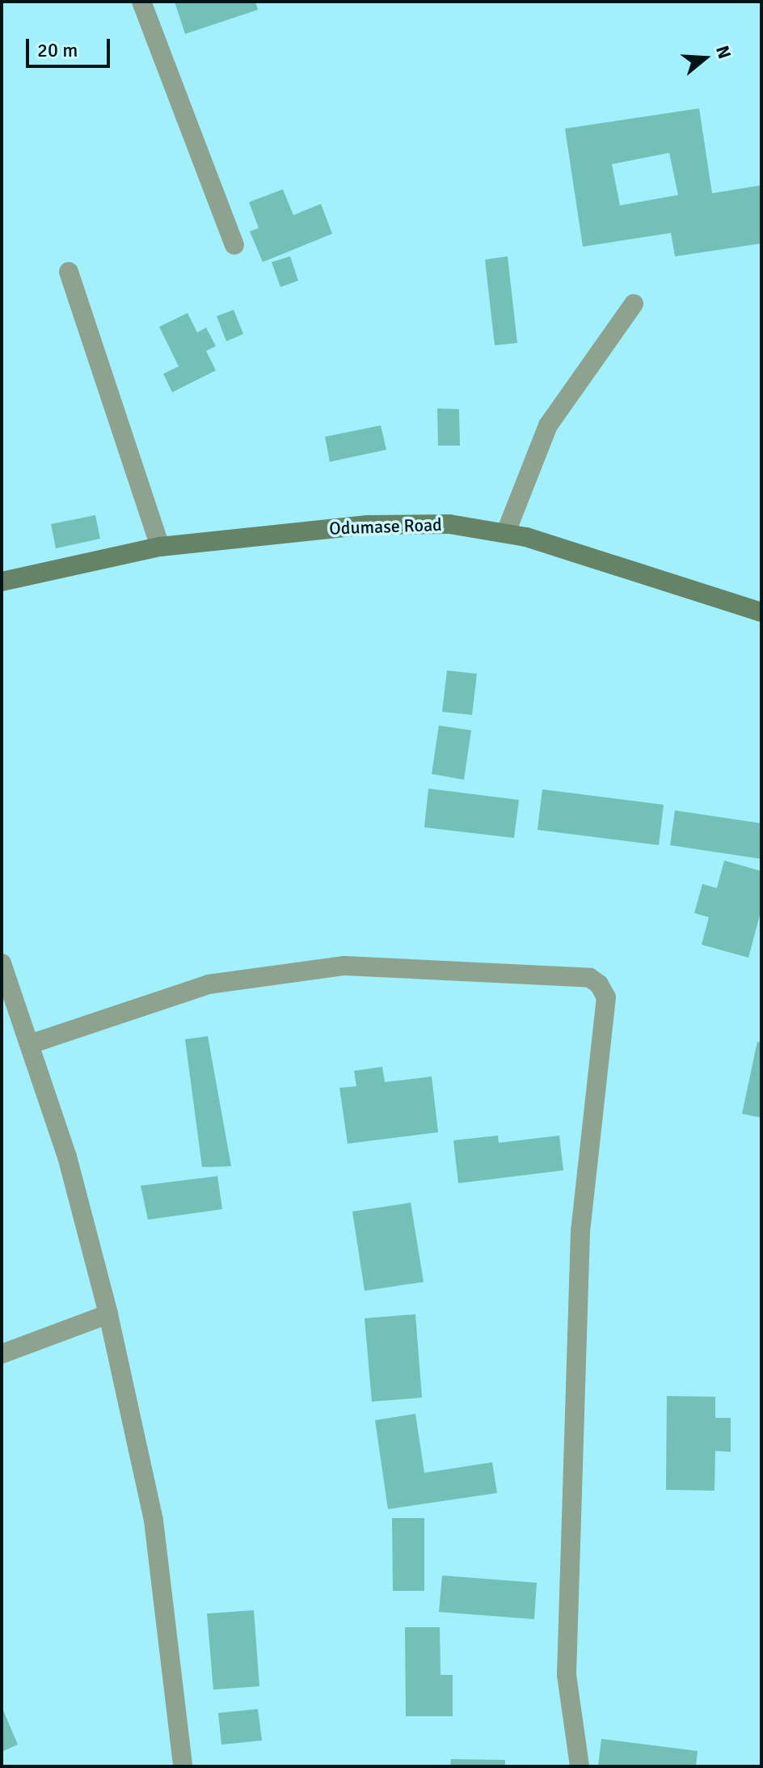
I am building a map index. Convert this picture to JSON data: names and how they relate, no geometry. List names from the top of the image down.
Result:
{
  "streets": {
    "main road": ["Odumase Road"]
  },
  "scale_bar": "20 m",
  "north": "right"
}
